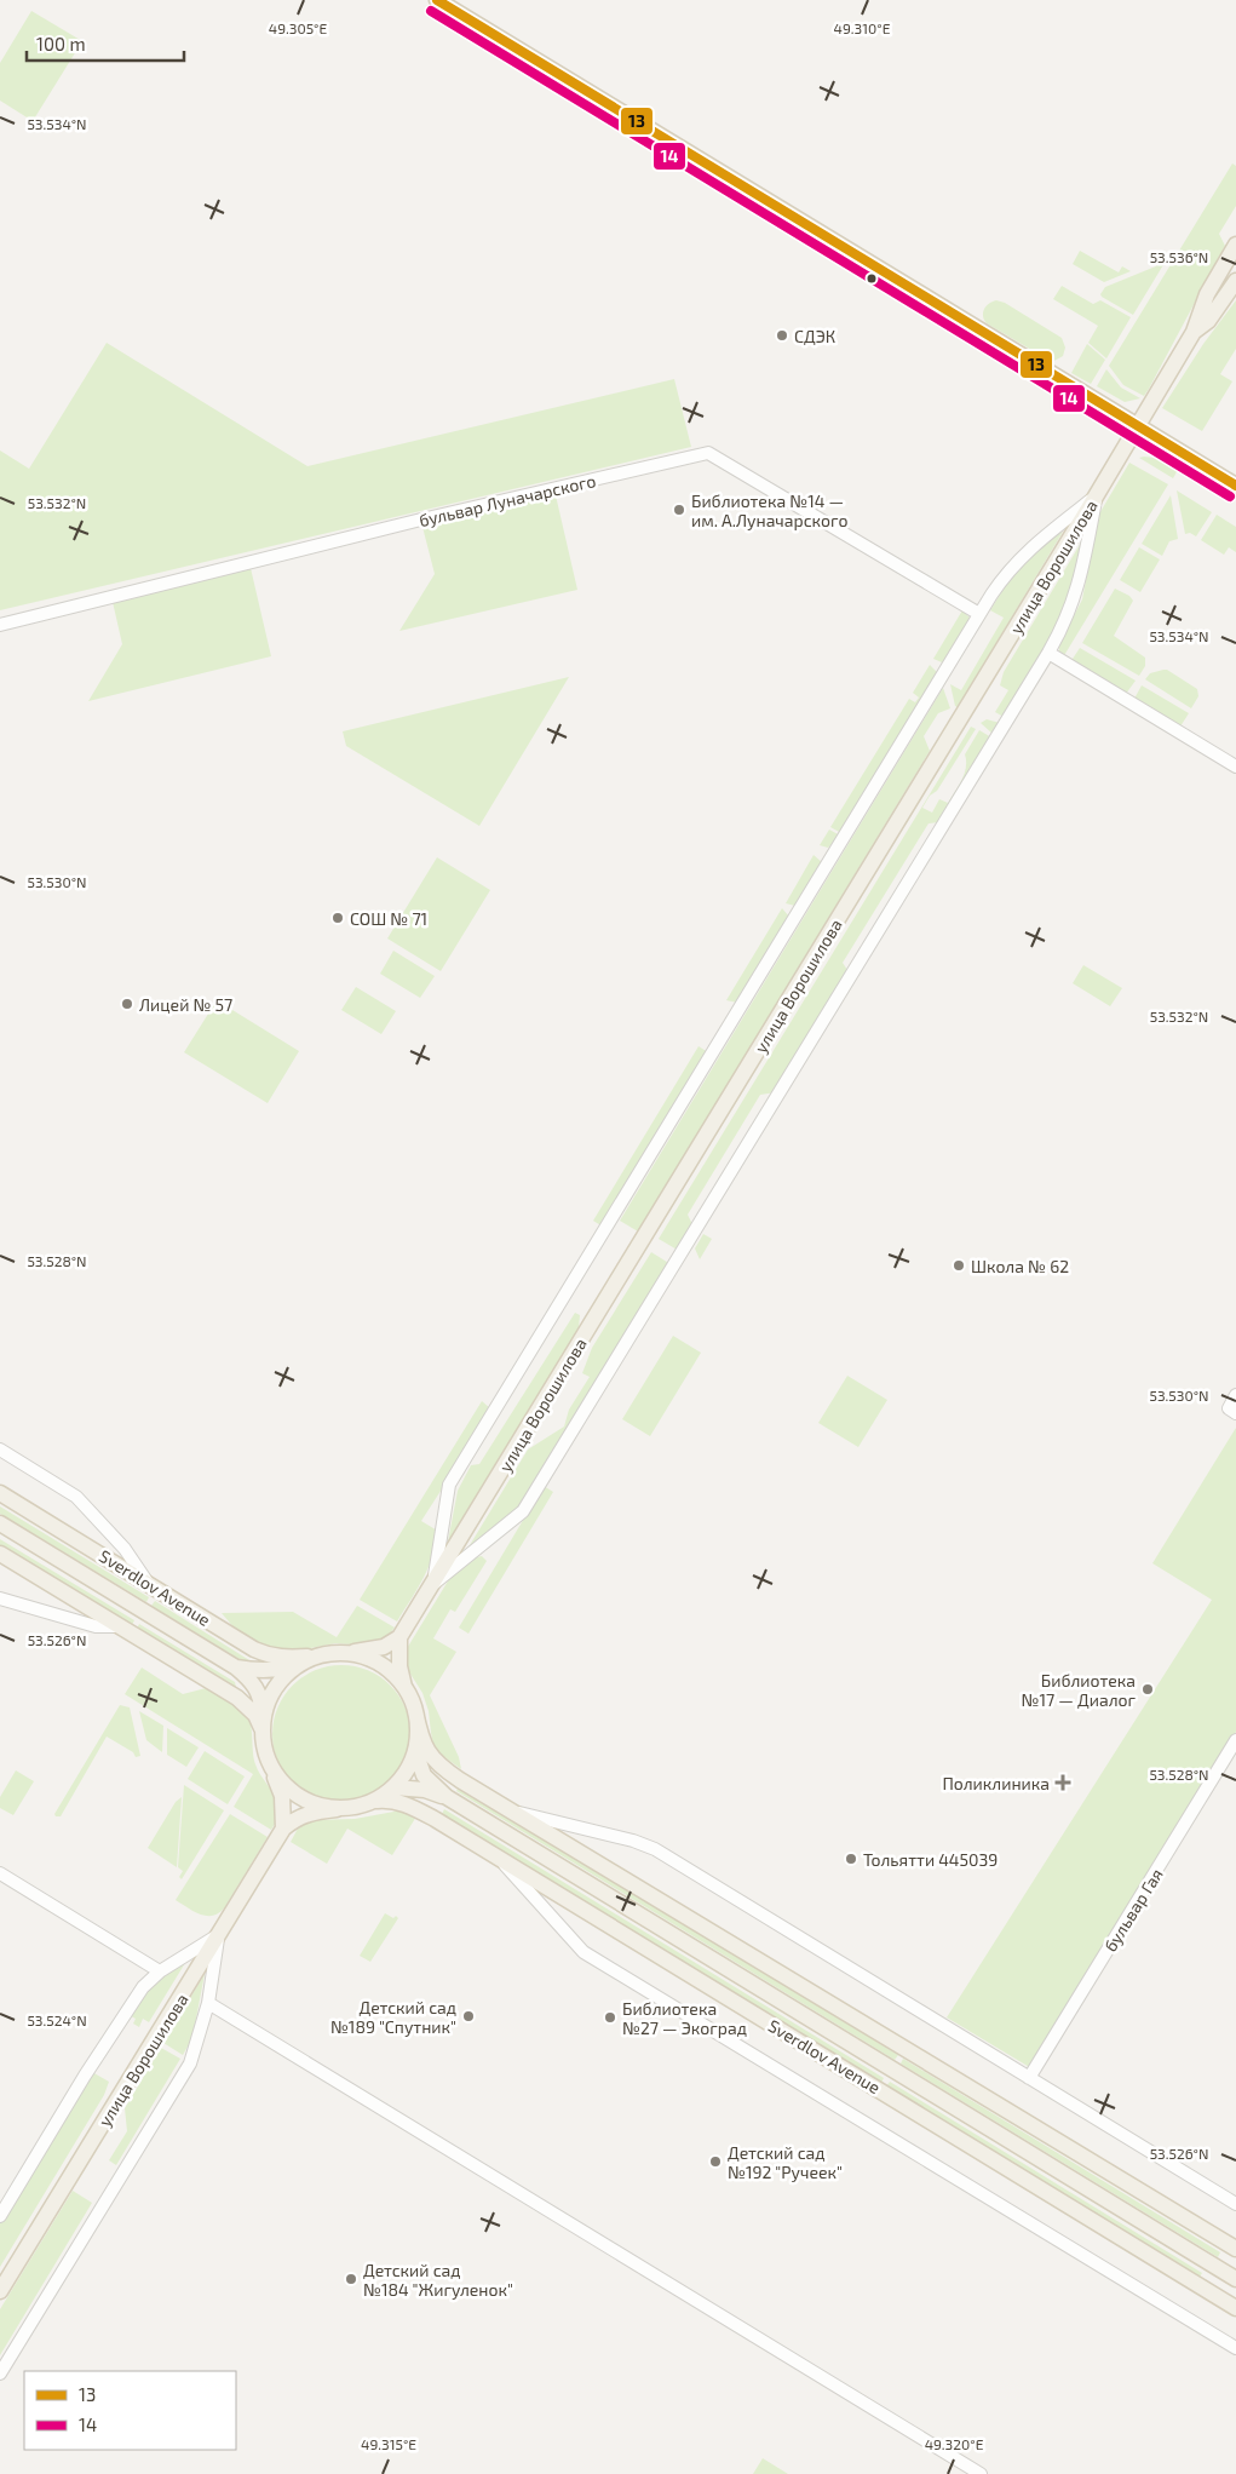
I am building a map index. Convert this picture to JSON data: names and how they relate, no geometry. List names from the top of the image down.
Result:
{
  "streets": {
    "main road": ["улица Ворошилова", "Sverdlov Avenue"],
    "street": ["бульвар Луначарского", "бульвар Гая"]
  },
  "places": {
    "other": [
      "СДЭК",
      "Библиотека №14 — им. А.Луначарского",
      "СОШ № 71",
      "Лицей № 57",
      "Школа № 62",
      "Библиотека №17 — Диалог",
      "Тольятти 445039",
      "Детский сад №189 \"Спутник\"",
      "Библиотека №27 — Экоград",
      "Детский сад №192 \"Ручеек\"",
      "Детский сад №184 \"Жигуленок\""
    ],
    "health": ["Поликлиника"]
  },
  "lines": ["transit line 13", "transit line 14"],
  "legend": ["13", "14"],
  "scale_bar": "100 m",
  "coordinates": [
    "49.305°E",
    "49.310°E",
    "53.534°N",
    "53.536°N",
    "53.532°N",
    "53.530°N",
    "53.528°N",
    "53.526°N",
    "53.524°N",
    "49.315°E",
    "49.320°E"
  ]
}
